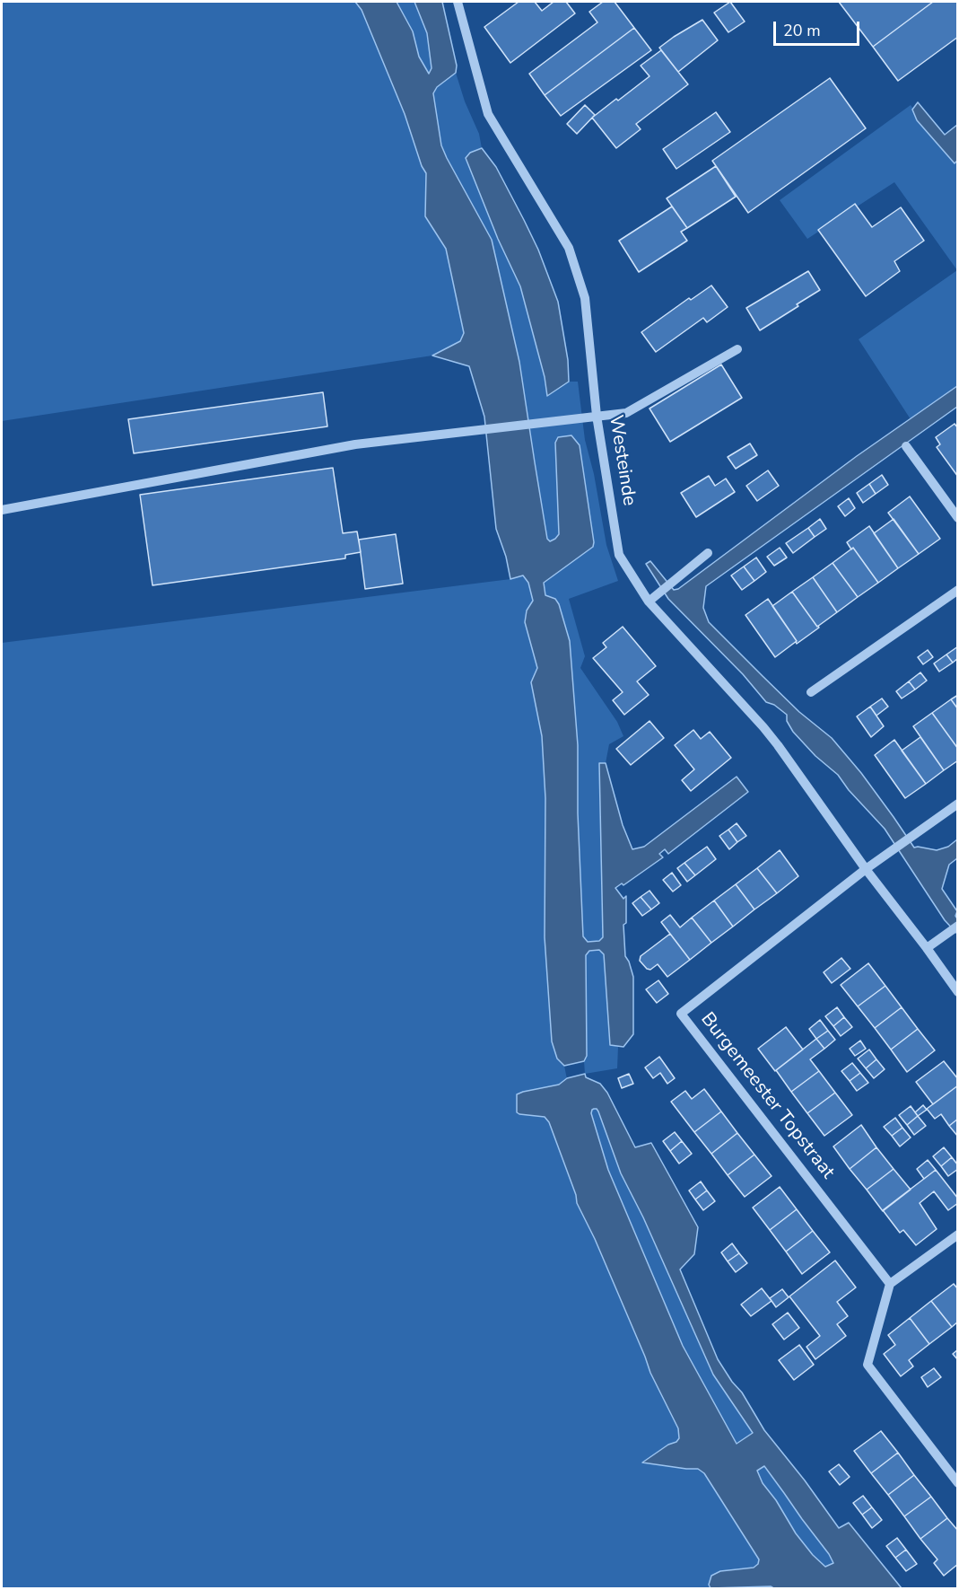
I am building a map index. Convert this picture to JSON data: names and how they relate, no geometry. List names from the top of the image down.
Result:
{
  "streets": {
    "street": ["Westeinde", "Burgemeester Topstraat"]
  },
  "crossings": [
    ["Westeinde", "Burgemeester Topstraat"]
  ],
  "scale_bar": "20 m"
}
